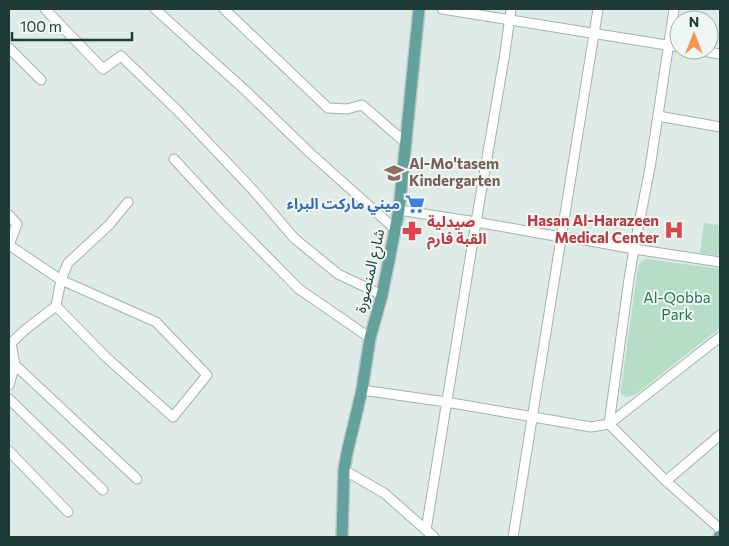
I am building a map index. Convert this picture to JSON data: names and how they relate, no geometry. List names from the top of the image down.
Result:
{
  "streets": {
    "main road": ["شارع المنصورة"]
  },
  "parks": ["Al-Qobba Park"],
  "places": {
    "school or university": ["Al-Mo'tasem Kindergarten"],
    "supermarket": ["ميني ماركت البراء"],
    "hospital": ["Hasan Al-Harazeen Medical Center"],
    "pharmacy": ["صيدلية القبة فارم"]
  },
  "scale_bar": "100 m",
  "north": "top"
}
